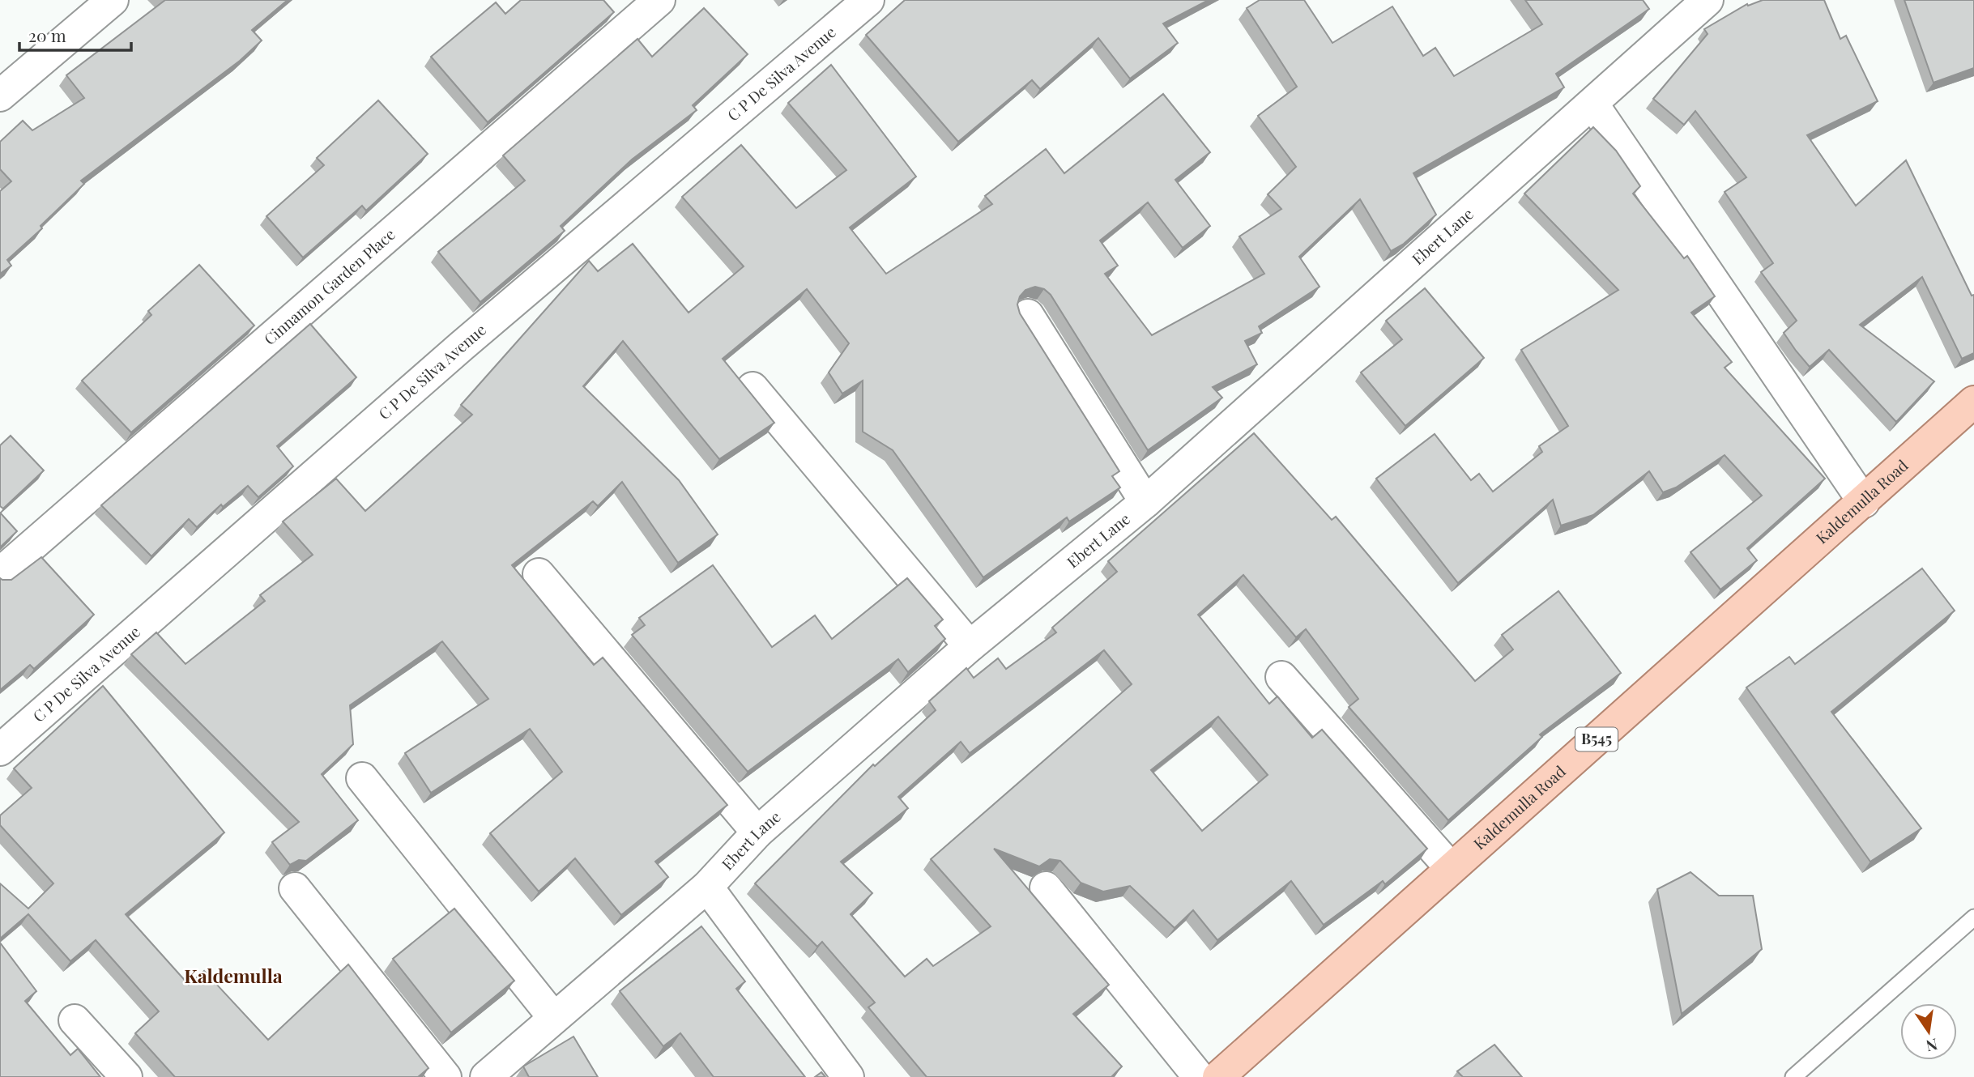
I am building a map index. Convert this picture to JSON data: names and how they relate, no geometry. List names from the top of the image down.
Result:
{
  "streets": {
    "main road": ["Kaldemulla Road", "B545"],
    "street": ["C P De Silva Avenue", "Ebert Lane", "Cinnamon Garden Place"]
  },
  "districts": ["Kaldemulla"],
  "scale_bar": "20 m",
  "north": "bottom"
}
